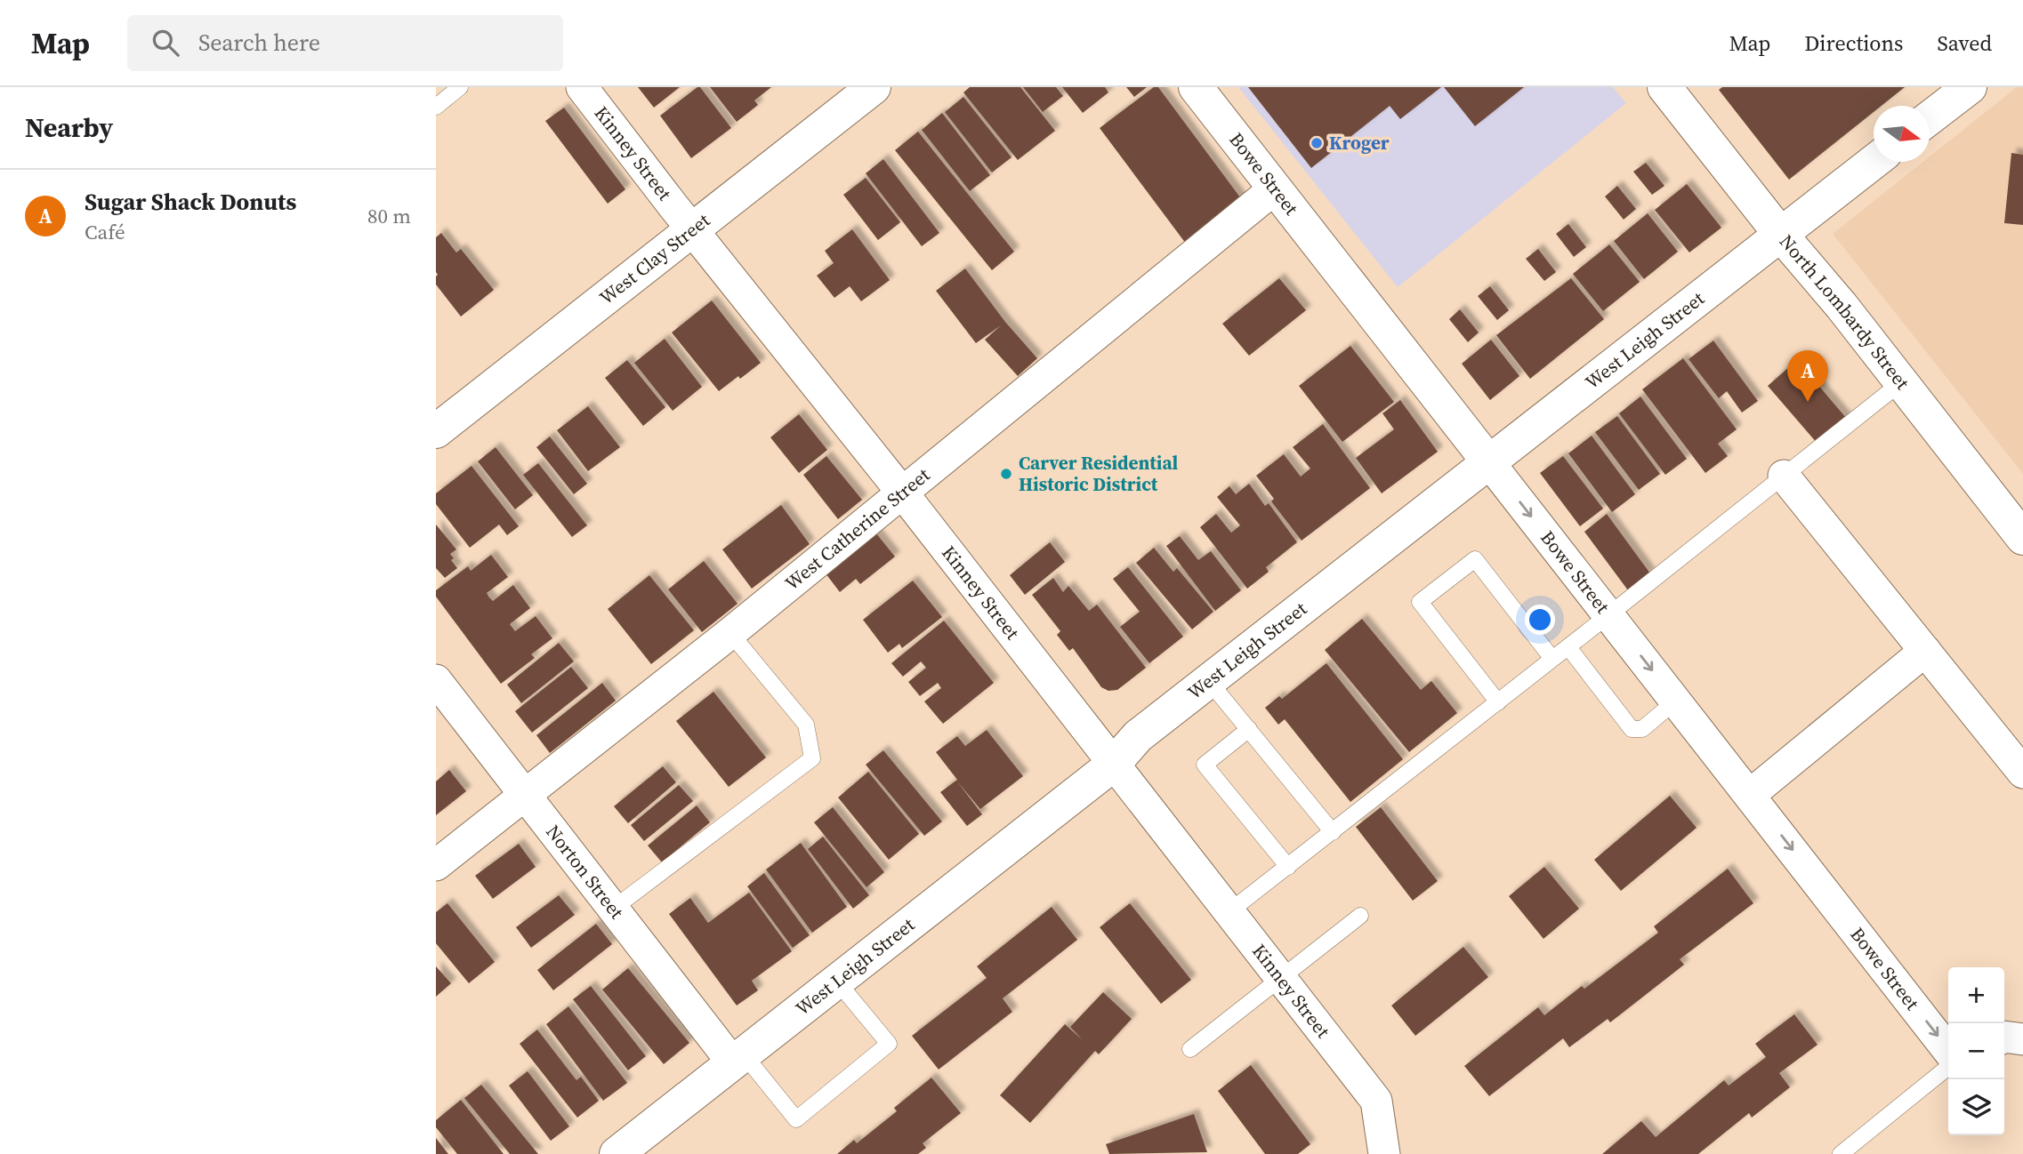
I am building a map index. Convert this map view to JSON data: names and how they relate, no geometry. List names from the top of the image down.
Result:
{
  "streets": {
    "street": [
      "Kinney Street",
      "Bowe Street",
      "West Clay Street",
      "North Lombardy Street",
      "West Leigh Street",
      "West Catherine Street",
      "Norton Street"
    ]
  },
  "crossings": [
    ["Kinney Street", "West Clay Street"],
    ["Kinney Street", "West Leigh Street"],
    ["Kinney Street", "West Catherine Street"],
    ["Bowe Street", "West Leigh Street"],
    ["Bowe Street", "West Catherine Street"],
    ["North Lombardy Street", "West Leigh Street"],
    ["West Leigh Street", "Norton Street"],
    ["West Catherine Street", "Norton Street"]
  ],
  "places": ["Kroger", "Carver Residential Historic District"],
  "north": "right",
  "page": {
    "header": "Map",
    "search": "Search here",
    "nav": ["Map", "Directions", "Saved"],
    "heading": "Nearby",
    "list": [
      {
        "mark": "A",
        "name": "Sugar Shack Donuts",
        "note": "Café",
        "value": "80 m"
      }
    ],
    "pins": "A",
    "map_buttons": ["+", "−"]
  }
}
